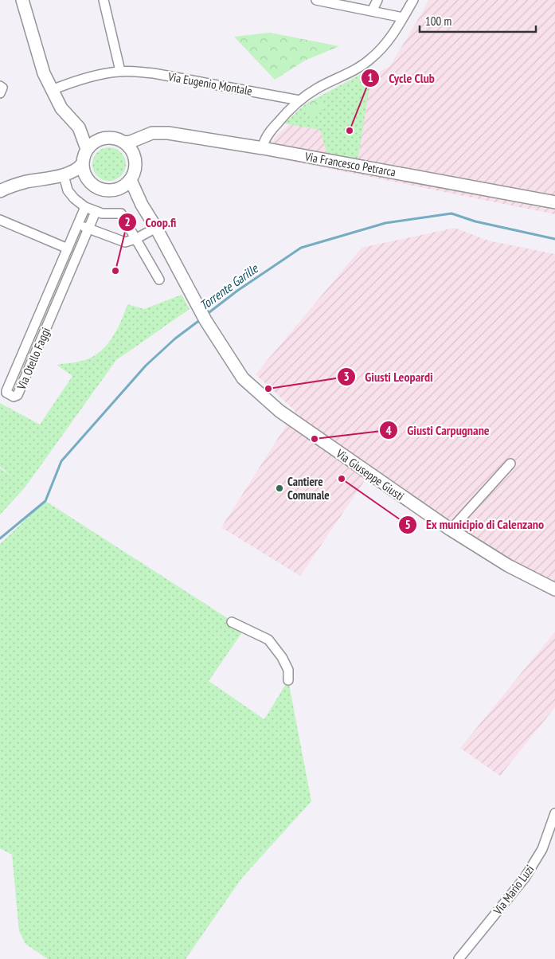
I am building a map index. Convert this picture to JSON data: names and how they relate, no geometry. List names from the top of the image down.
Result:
{
  "streets": {
    "street": [
      "Via Eugenio Montale",
      "Via Francesco Petrarca",
      "Via Otello Faggi",
      "Via Giuseppe Giusti",
      "Via Mario Luzi"
    ]
  },
  "crossings": [
    ["Via Francesco Petrarca", "Via Giuseppe Giusti"]
  ],
  "water": ["Torrente Garille"],
  "places": [
    "Cycle Club",
    "Coop.fi",
    "Giusti Leopardi",
    "Giusti Carpugnane",
    "Ex municipio di Calenzano",
    "Cantiere Comunale"
  ],
  "scale_bar": "100 m"
}
